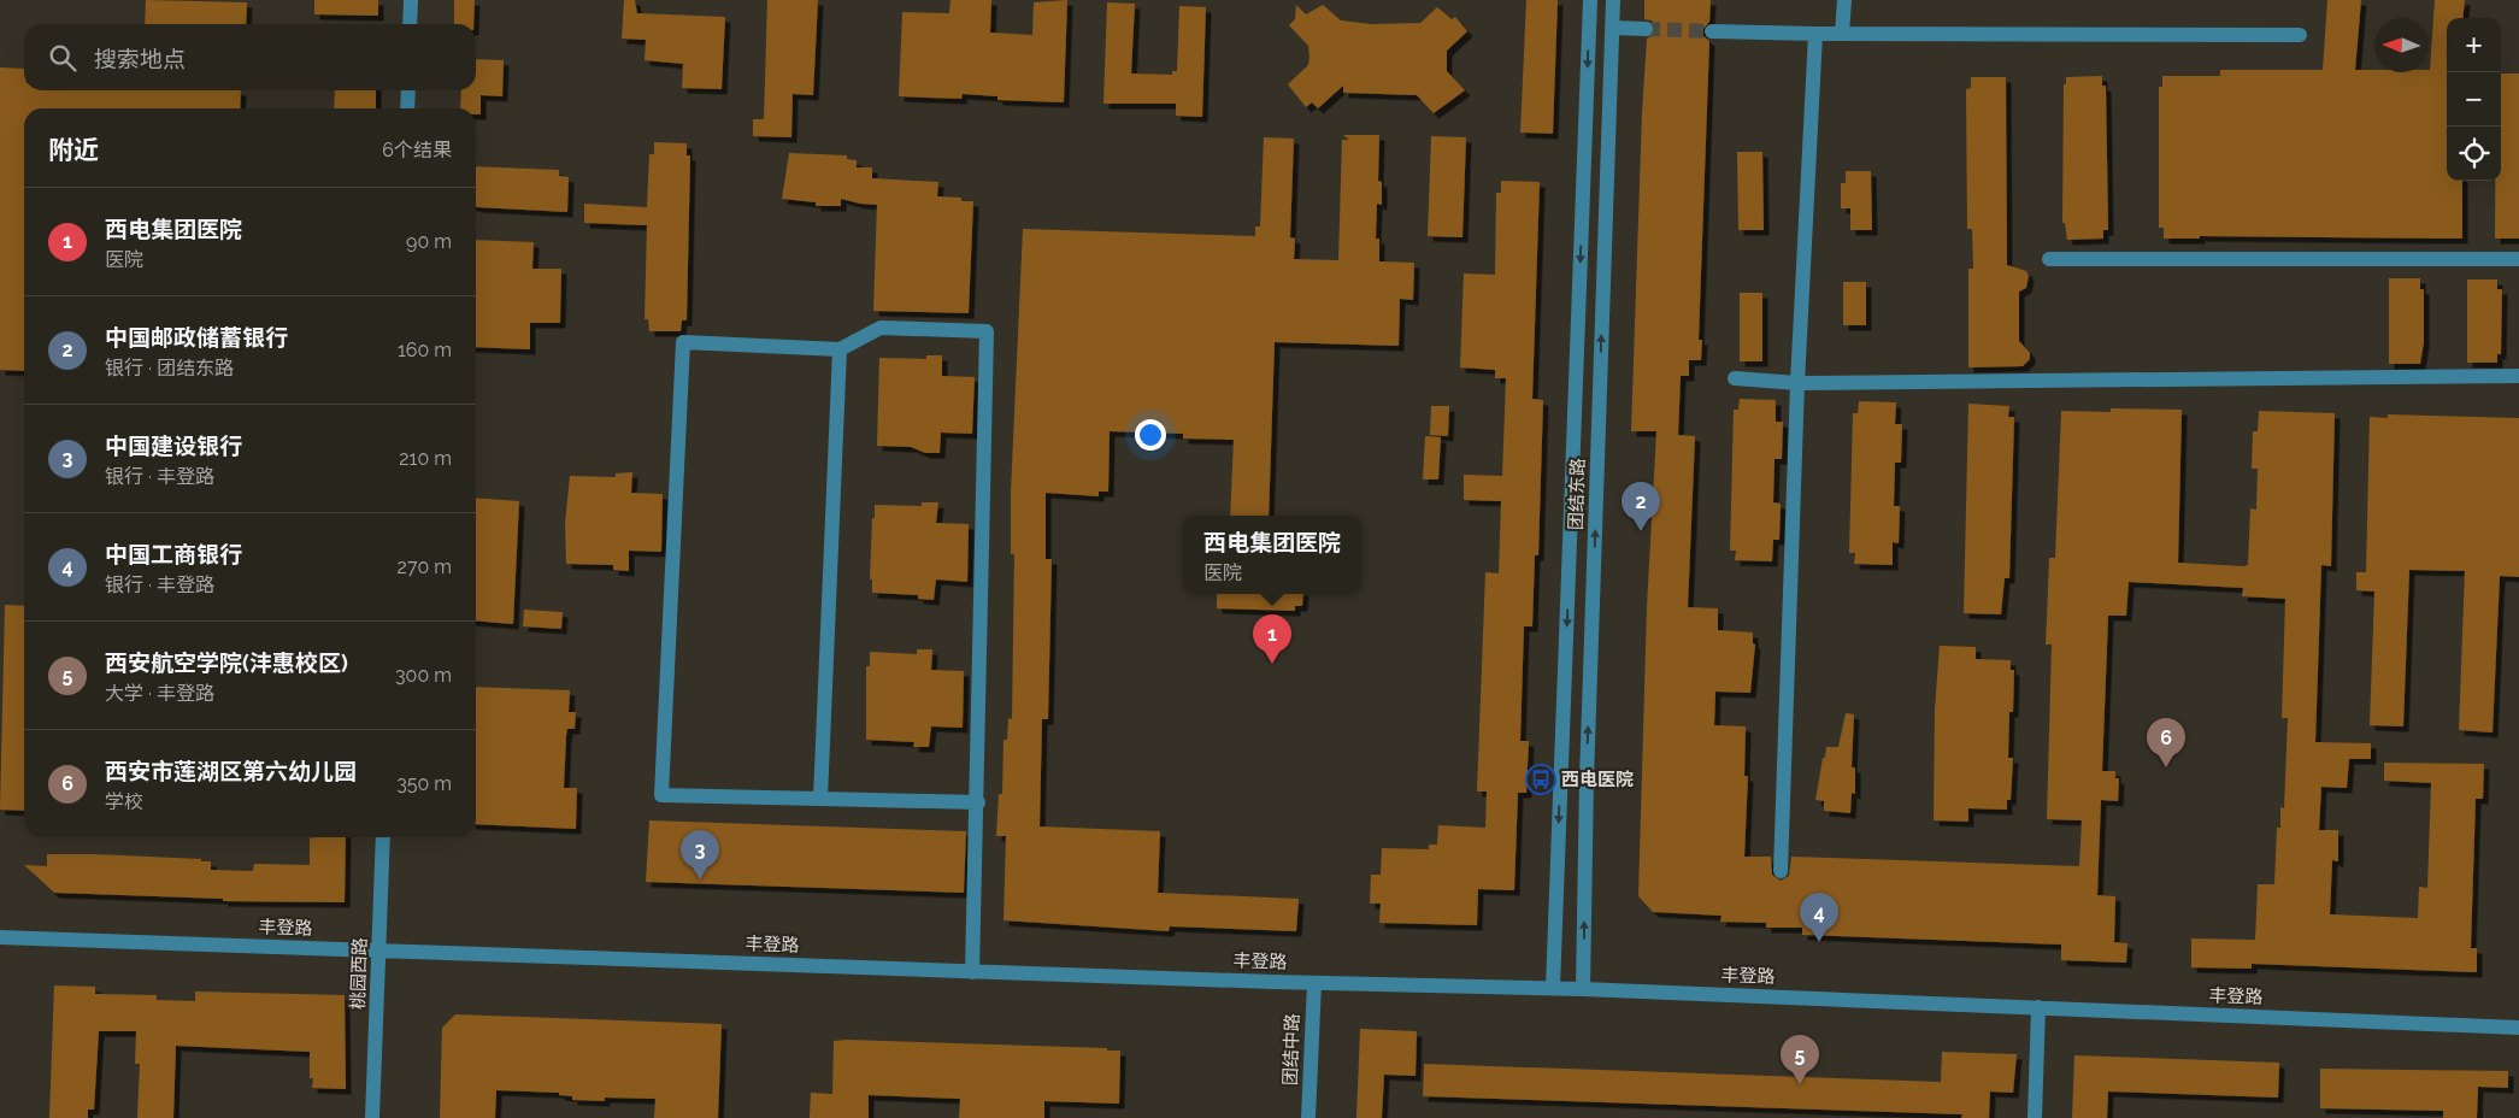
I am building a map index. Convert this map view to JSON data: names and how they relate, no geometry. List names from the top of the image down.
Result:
{
  "streets": {
    "street": [
      "团结东路",
      "丰登路",
      "桃园西路",
      "团结中路"
    ]
  },
  "crossings": [
    ["团结东路", "丰登路"],
    ["丰登路", "桃园西路"],
    ["丰登路", "团结中路"]
  ],
  "places": {
    "bus stop": ["西电医院"]
  },
  "north": "left",
  "page": {
    "map_buttons": ["+", "−"],
    "search": "搜索地点",
    "heading": ["附近", "6个结果"],
    "list": [
      {
        "mark": "1",
        "name": "西电集团医院",
        "note": "医院",
        "value": "90 m"
      },
      {
        "mark": "2",
        "name": "中国邮政储蓄银行",
        "note": "银行 · 团结东路",
        "value": "160 m"
      },
      {
        "mark": "3",
        "name": "中国建设银行",
        "note": "银行 · 丰登路",
        "value": "210 m"
      },
      {
        "mark": "4",
        "name": "中国工商银行",
        "note": "银行 · 丰登路",
        "value": "270 m"
      },
      {
        "mark": "5",
        "name": "西安航空学院(沣惠校区)",
        "note": "大学 · 丰登路",
        "value": "300 m"
      },
      {
        "mark": "6",
        "name": "西安市莲湖区第六幼儿园",
        "note": "学校",
        "value": "350 m"
      }
    ],
    "pins": [
      "2",
      "1",
      "6",
      "3",
      "4",
      "5"
    ],
    "popup": ["西电集团医院", "医院"]
  }
}
